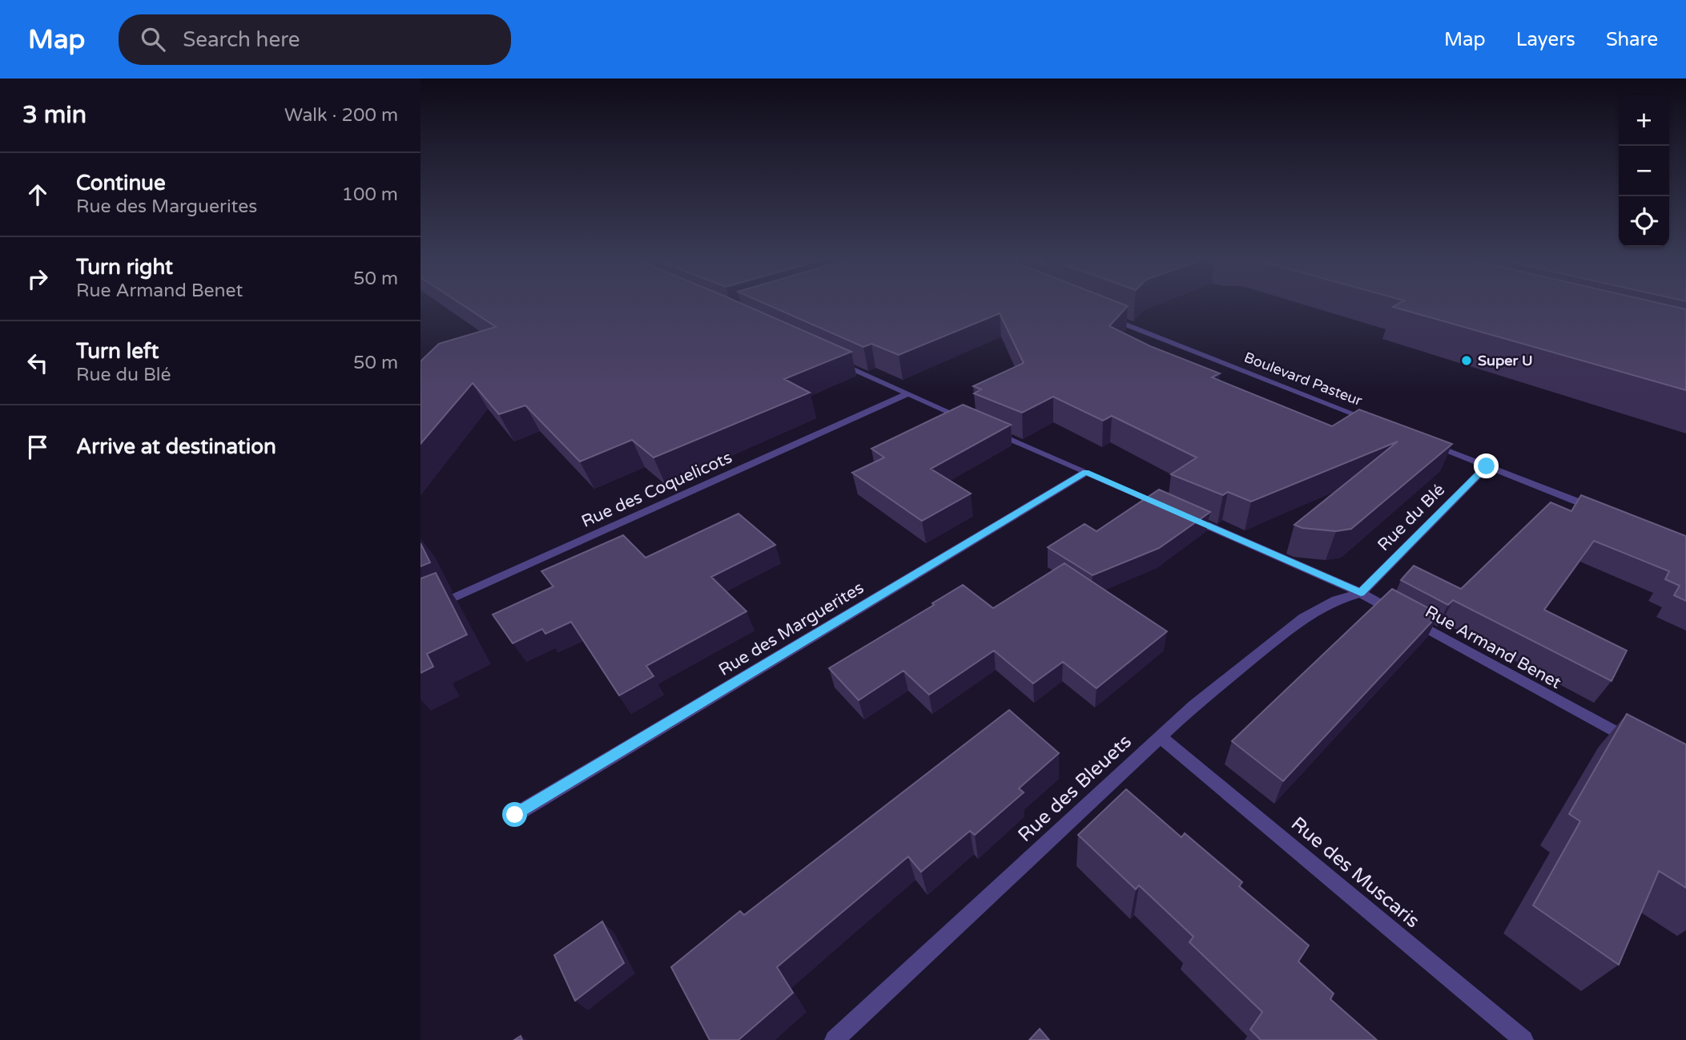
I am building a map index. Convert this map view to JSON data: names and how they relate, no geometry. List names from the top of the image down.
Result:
{
  "streets": {
    "street": [
      "Boulevard Pasteur",
      "Rue des Coquelicots",
      "Rue du Blé",
      "Rue des Marguerites",
      "Rue Armand Benet",
      "Rue des Bleuets",
      "Rue des Muscaris"
    ]
  },
  "crossings": [
    ["Rue du Blé", "Rue Armand Benet"],
    ["Rue du Blé", "Rue des Bleuets"],
    ["Rue Armand Benet", "Rue des Bleuets"],
    ["Rue des Bleuets", "Rue des Muscaris"]
  ],
  "places": ["Super U"],
  "page": {
    "header": "Map",
    "search": "Search here",
    "nav": ["Map", "Layers", "Share"],
    "heading": ["3 min", "Walk · 200 m"],
    "map_buttons": ["+", "−"],
    "list": [
      ["Continue", "Rue des Marguerites", "100 m"],
      ["Turn right", "Rue Armand Benet", "50 m"],
      ["Turn left", "Rue du Blé", "50 m"],
      "Arrive at destination"
    ]
  }
}
